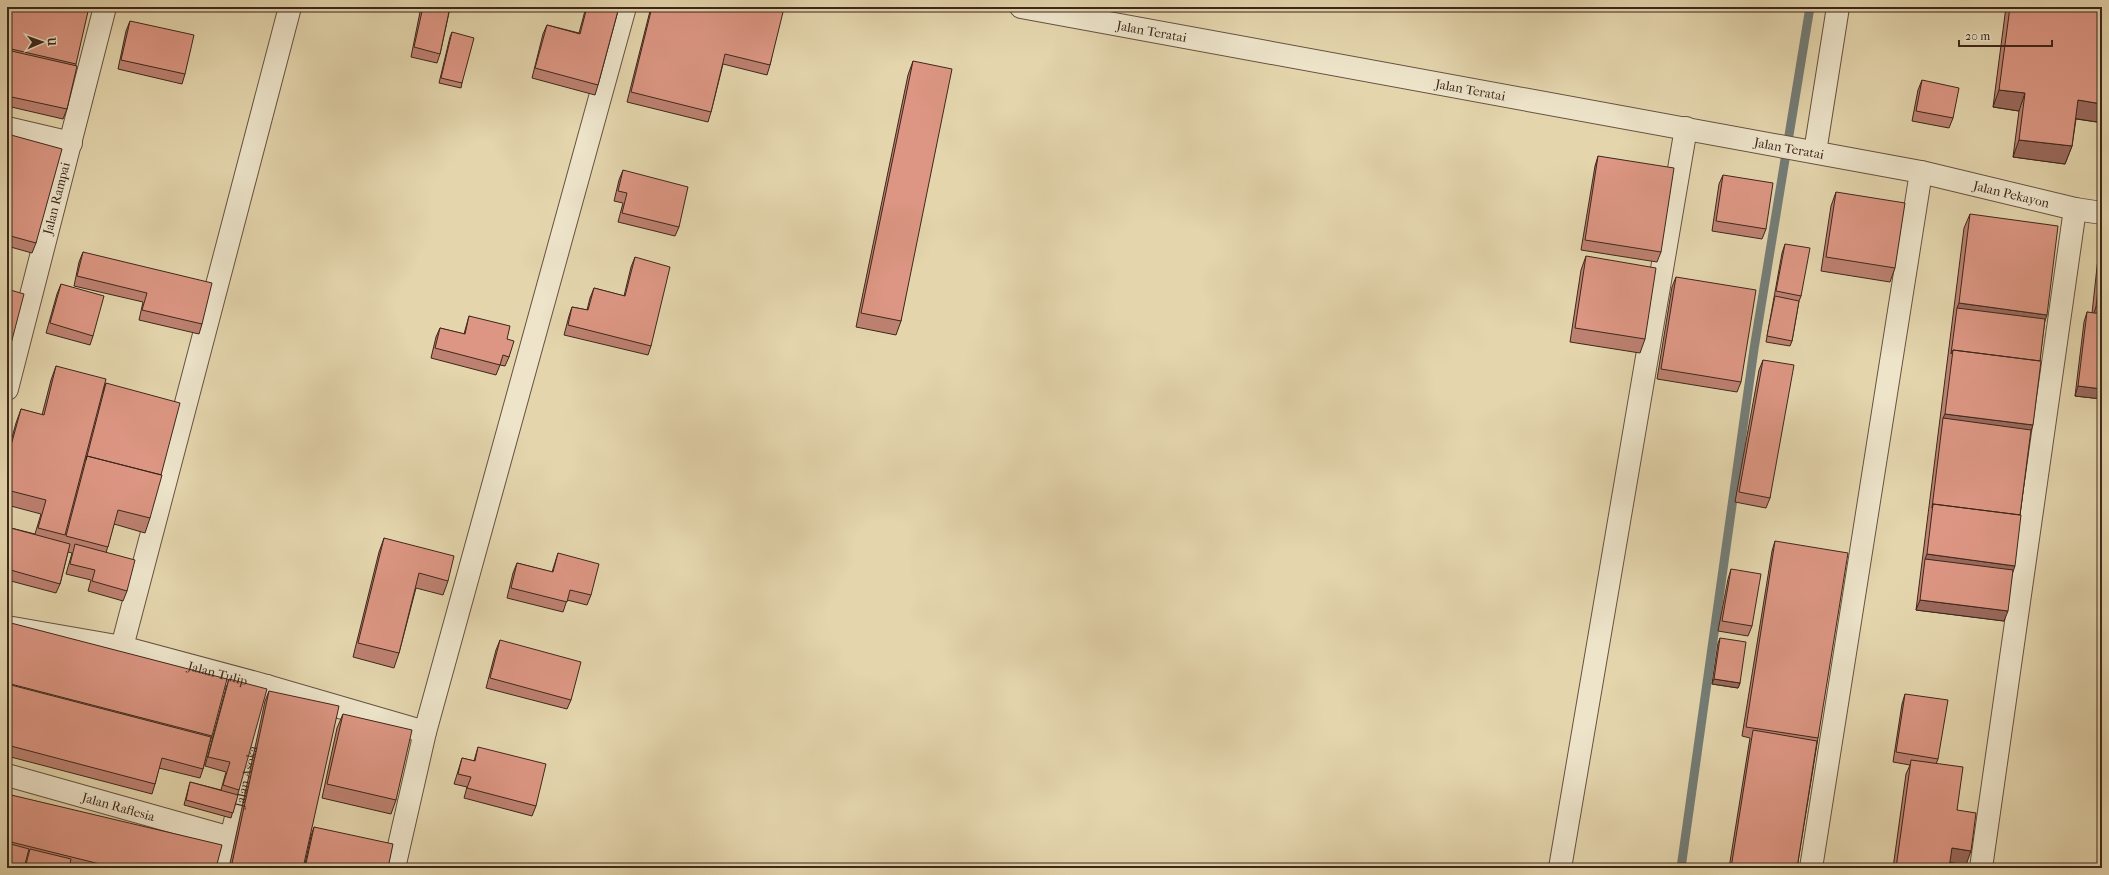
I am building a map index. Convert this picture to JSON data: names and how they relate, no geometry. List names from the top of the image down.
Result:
{
  "streets": {
    "street": [
      "Jalan Teratai",
      "Jalan Pekayon",
      "Jalan Rampai",
      "Jalan Tulip",
      "Jalan Asoka",
      "Jalan Raflesia"
    ]
  },
  "crossings": [
    ["Jalan Teratai", "Jalan Pekayon"],
    ["Jalan Tulip", "Jalan Asoka"],
    ["Jalan Asoka", "Jalan Raflesia"]
  ],
  "scale_bar": "20 m",
  "north": "right"
}
